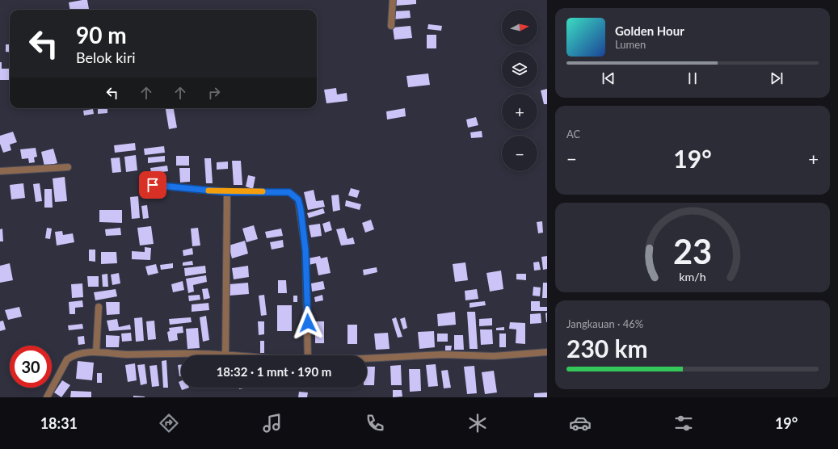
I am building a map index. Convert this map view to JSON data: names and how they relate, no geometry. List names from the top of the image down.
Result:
{
  "north": "right",
  "page": {
    "map_buttons": ["+", "−"],
    "turn": ["90 m", "Belok kiri"],
    "song": ["Golden Hour", "Lumen"],
    "tile": [
      "AC",
      ["Jangkauan · 46%", "230 km"]
    ],
    "heat": ["−", "19°", "+"],
    "limit": "30",
    "trip": "18:32 · 1 mnt · 190 m",
    "tabs": ["18:31", "19°"],
    "gauge": ["23", "km/h"]
  }
}
